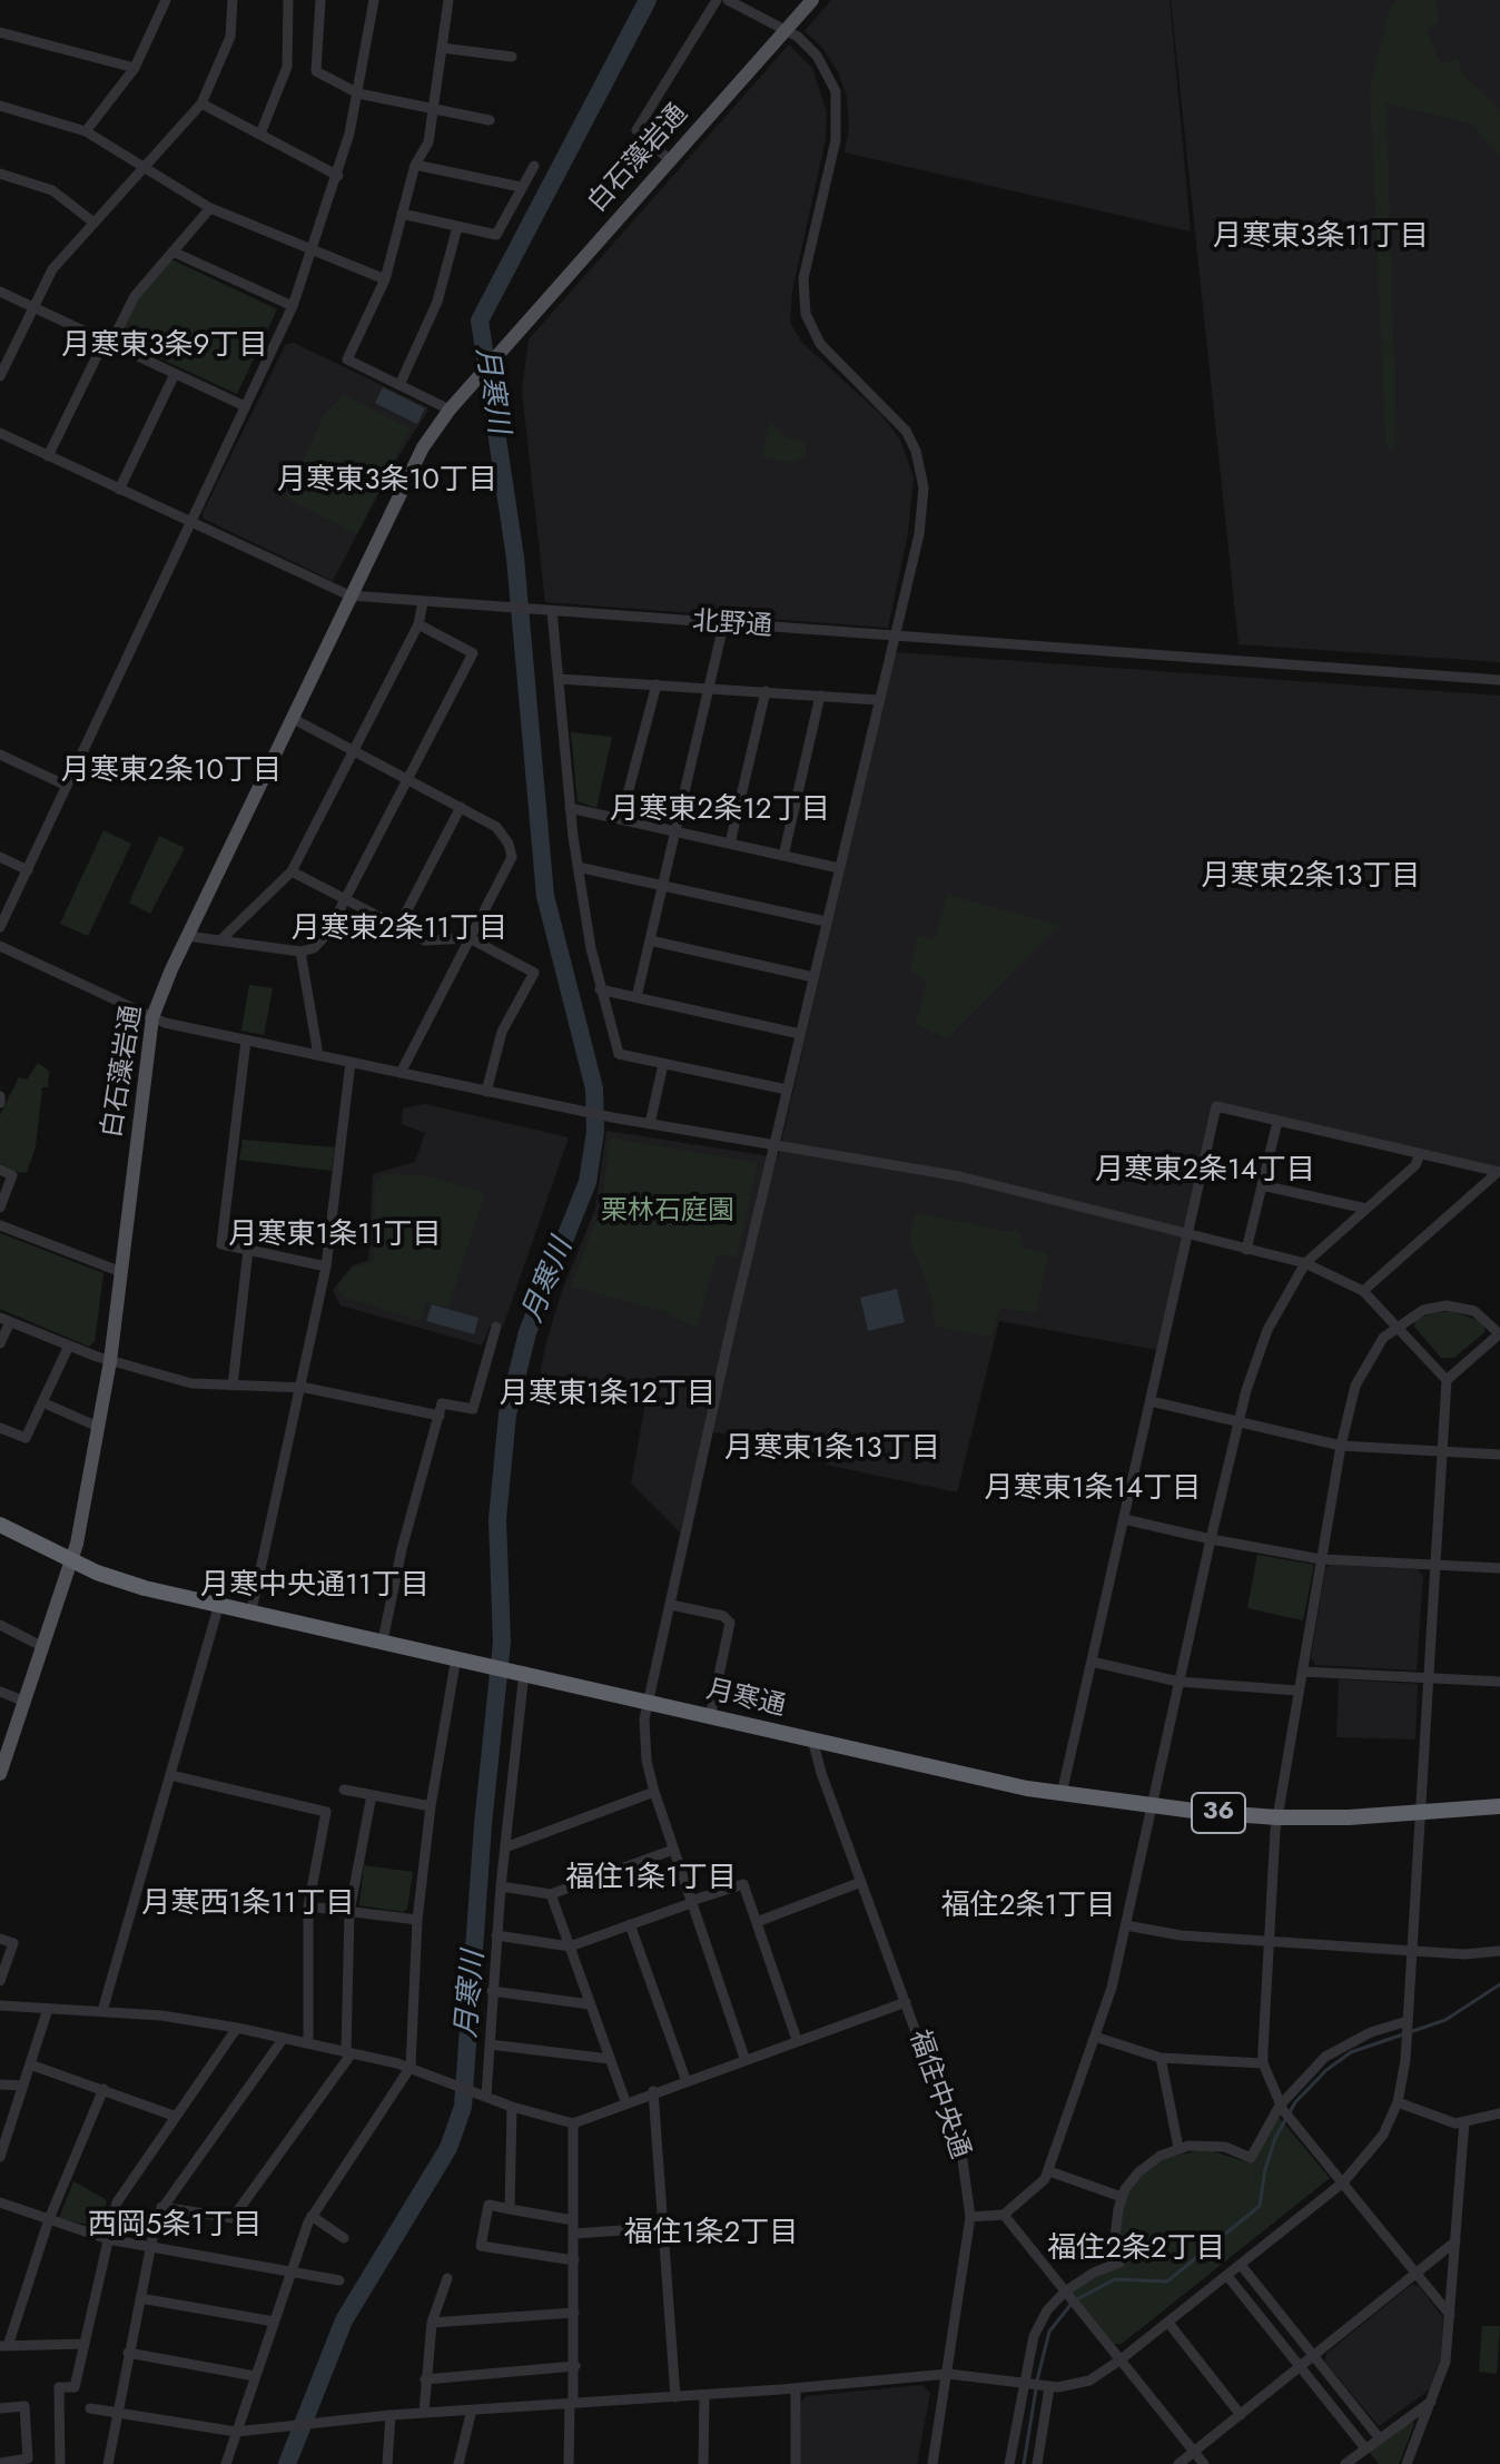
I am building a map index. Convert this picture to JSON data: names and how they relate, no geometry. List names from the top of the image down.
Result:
{
  "streets": {
    "highway": ["月寒通", "36"],
    "main road": ["白石藻岩通"],
    "street": ["北野通", "福住中央通"]
  },
  "crossings": [
    ["白石藻岩通", "北野通"],
    ["白石藻岩通", "月寒通"],
    ["月寒通", "福住中央通"]
  ],
  "districts": [
    "月寒東3条11丁目",
    "月寒東3条9丁目",
    "月寒東3条10丁目",
    "月寒東2条10丁目",
    "月寒東2条12丁目",
    "月寒東2条13丁目",
    "月寒東2条11丁目",
    "月寒東2条14丁目",
    "月寒東1条11丁目",
    "月寒東1条12丁目",
    "月寒東1条13丁目",
    "月寒東1条14丁目",
    "月寒中央通11丁目",
    "福住1条1丁目",
    "月寒西1条11丁目",
    "福住2条1丁目",
    "西岡5条1丁目",
    "福住1条2丁目",
    "福住2条2丁目"
  ],
  "water": ["月寒川"],
  "parks": ["栗林石庭園"]
}
